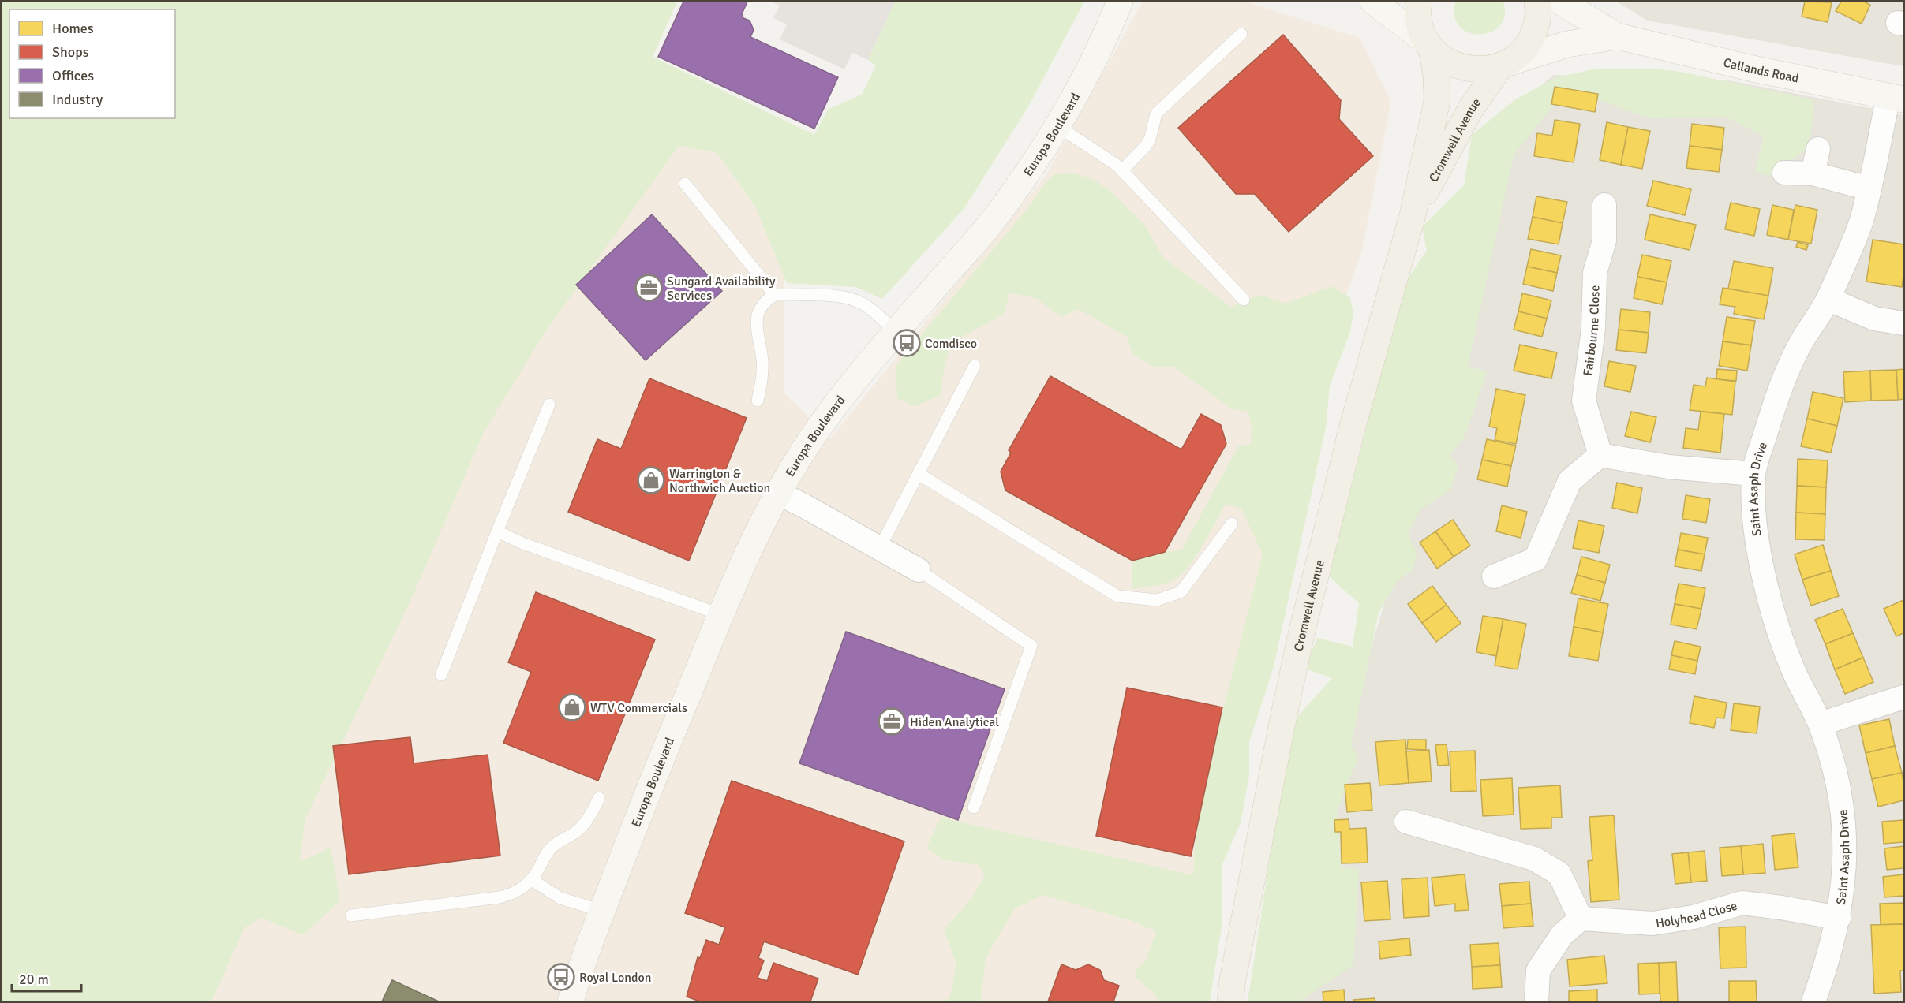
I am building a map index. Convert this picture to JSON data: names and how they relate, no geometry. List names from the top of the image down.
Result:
{
  "streets": {
    "main road": ["Cromwell Avenue"],
    "street": [
      "Callands Road",
      "Europa Boulevard",
      "Fairbourne Close",
      "Saint Asaph Drive",
      "Holyhead Close"
    ]
  },
  "crossings": [
    ["Callands Road", "Cromwell Avenue"],
    ["Callands Road", "Saint Asaph Drive"],
    ["Saint Asaph Drive", "Holyhead Close"]
  ],
  "places": {
    "office": ["Sungard Availability Services", "Hiden Analytical"],
    "bus stop": ["Comdisco", "Royal London"],
    "shop": ["Warrington & Northwich Auction", "WTV Commercials"]
  },
  "legend": [
    "Homes",
    "Shops",
    "Offices",
    "Industry"
  ],
  "scale_bar": "20 m"
}
